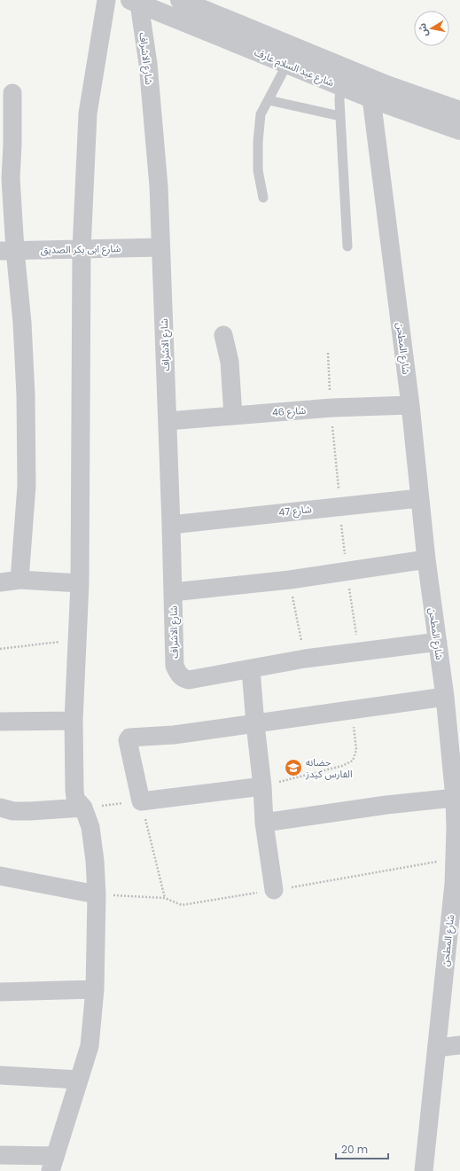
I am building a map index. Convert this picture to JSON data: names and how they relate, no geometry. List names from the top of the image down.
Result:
{
  "streets": {
    "street": [
      "شارع الاشراف",
      "شارع عبد السلام عارف",
      "شارع ابى بكر الصديق",
      "شارع المطحن",
      "شارع 46",
      "شارع 47"
    ]
  },
  "crossings": [
    ["شارع الاشراف", "شارع عبد السلام عارف"],
    ["شارع الاشراف", "شارع ابى بكر الصديق"],
    ["شارع الاشراف", "شارع 46"],
    ["شارع الاشراف", "شارع 47"],
    ["شارع عبد السلام عارف", "شارع المطحن"],
    ["شارع المطحن", "شارع 46"],
    ["شارع المطحن", "شارع 47"]
  ],
  "places": {
    "school or university": ["حضانه الفارس كيدز"]
  },
  "scale_bar": "20 m",
  "north": "left"
}
